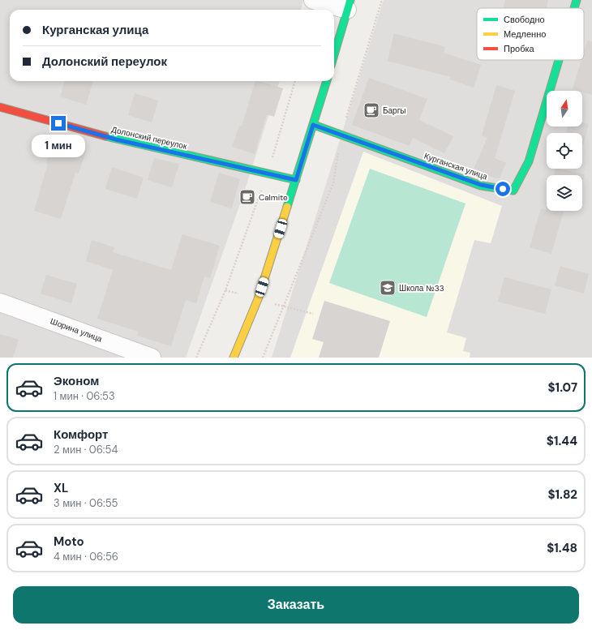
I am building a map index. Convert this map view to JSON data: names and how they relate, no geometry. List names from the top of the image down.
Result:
{
  "streets": {
    "street": ["Долонский переулок", "Курганская улица", "Шорина улица"]
  },
  "places": {
    "cafe": ["Баргы", "Calmite"],
    "school or university": ["Школа №33"]
  },
  "legend": ["Свободно", "Медленно", "Пробка"],
  "north": "top",
  "page": {
    "banner": ["Курганская улица", "Долонский переулок"],
    "bubble": "1 мин",
    "list": [
      {
        "name": "Эконом",
        "note": "1 мин · 06:53",
        "value": "$1.07"
      },
      {
        "name": "Комфорт",
        "note": "2 мин · 06:54",
        "value": "$1.44"
      },
      {
        "name": "XL",
        "note": "3 мин · 06:55",
        "value": "$1.82"
      },
      {
        "name": "Moto",
        "note": "4 мин · 06:56",
        "value": "$1.48"
      }
    ],
    "buttons": "Заказать"
  }
}
